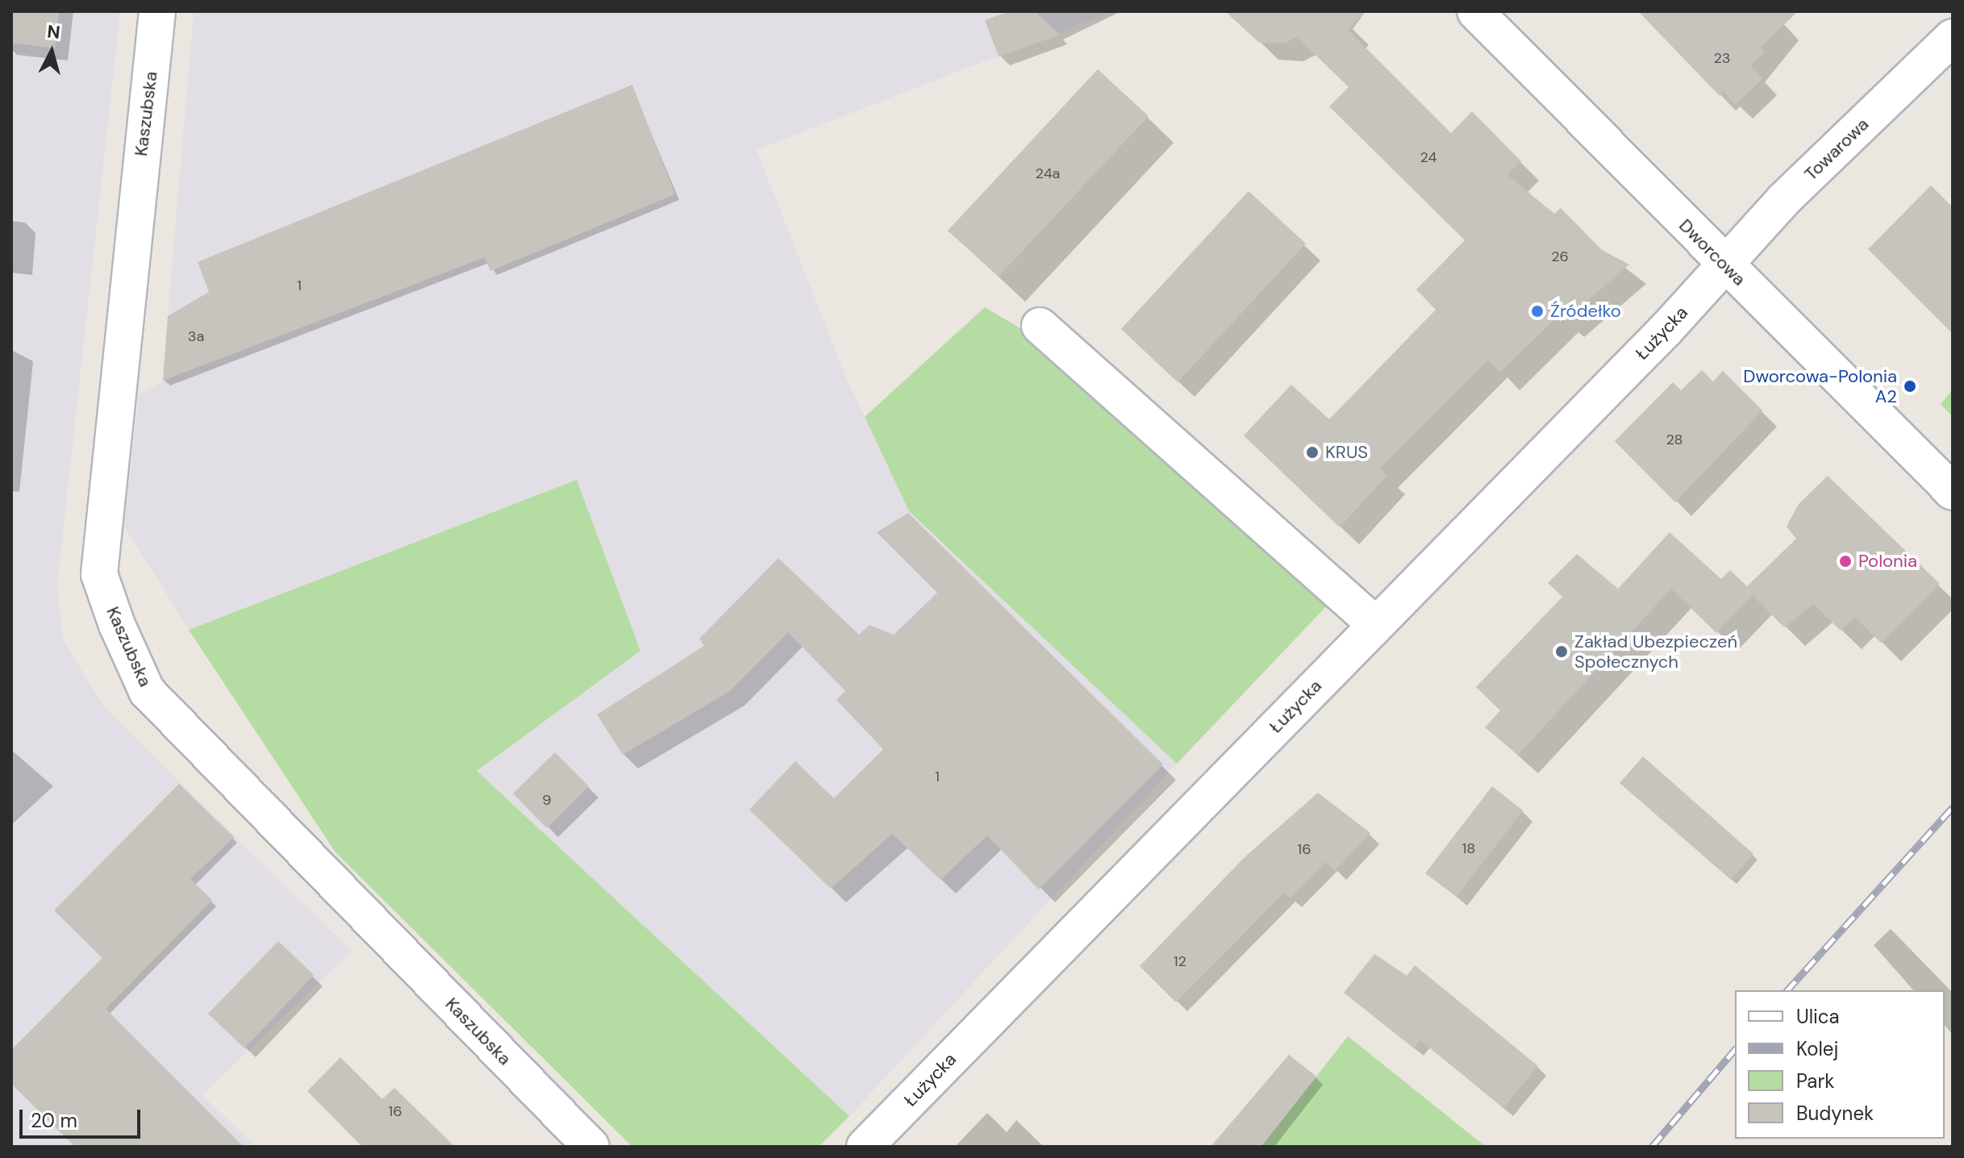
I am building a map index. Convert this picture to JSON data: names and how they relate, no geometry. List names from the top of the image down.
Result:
{
  "streets": {
    "street": [
      "Kaszubska",
      "Towarowa",
      "Dworcowa",
      "Łużycka"
    ]
  },
  "crossings": [
    ["Towarowa", "Dworcowa"],
    ["Towarowa", "Łużycka"],
    ["Dworcowa", "Łużycka"]
  ],
  "places": [
    "Źródełko",
    "Dworcowa-Polonia A2",
    "KRUS",
    "Polonia",
    "Zakład Ubezpieczeń Społecznych"
  ],
  "house_numbers": [
    "23",
    "24",
    "24a",
    "26",
    "1",
    "3a",
    "28",
    "1",
    "9",
    "18",
    "16",
    "12",
    "16"
  ],
  "legend": [
    "Ulica",
    "Kolej",
    "Park",
    "Budynek"
  ],
  "scale_bar": "20 m",
  "north": "top"
}
